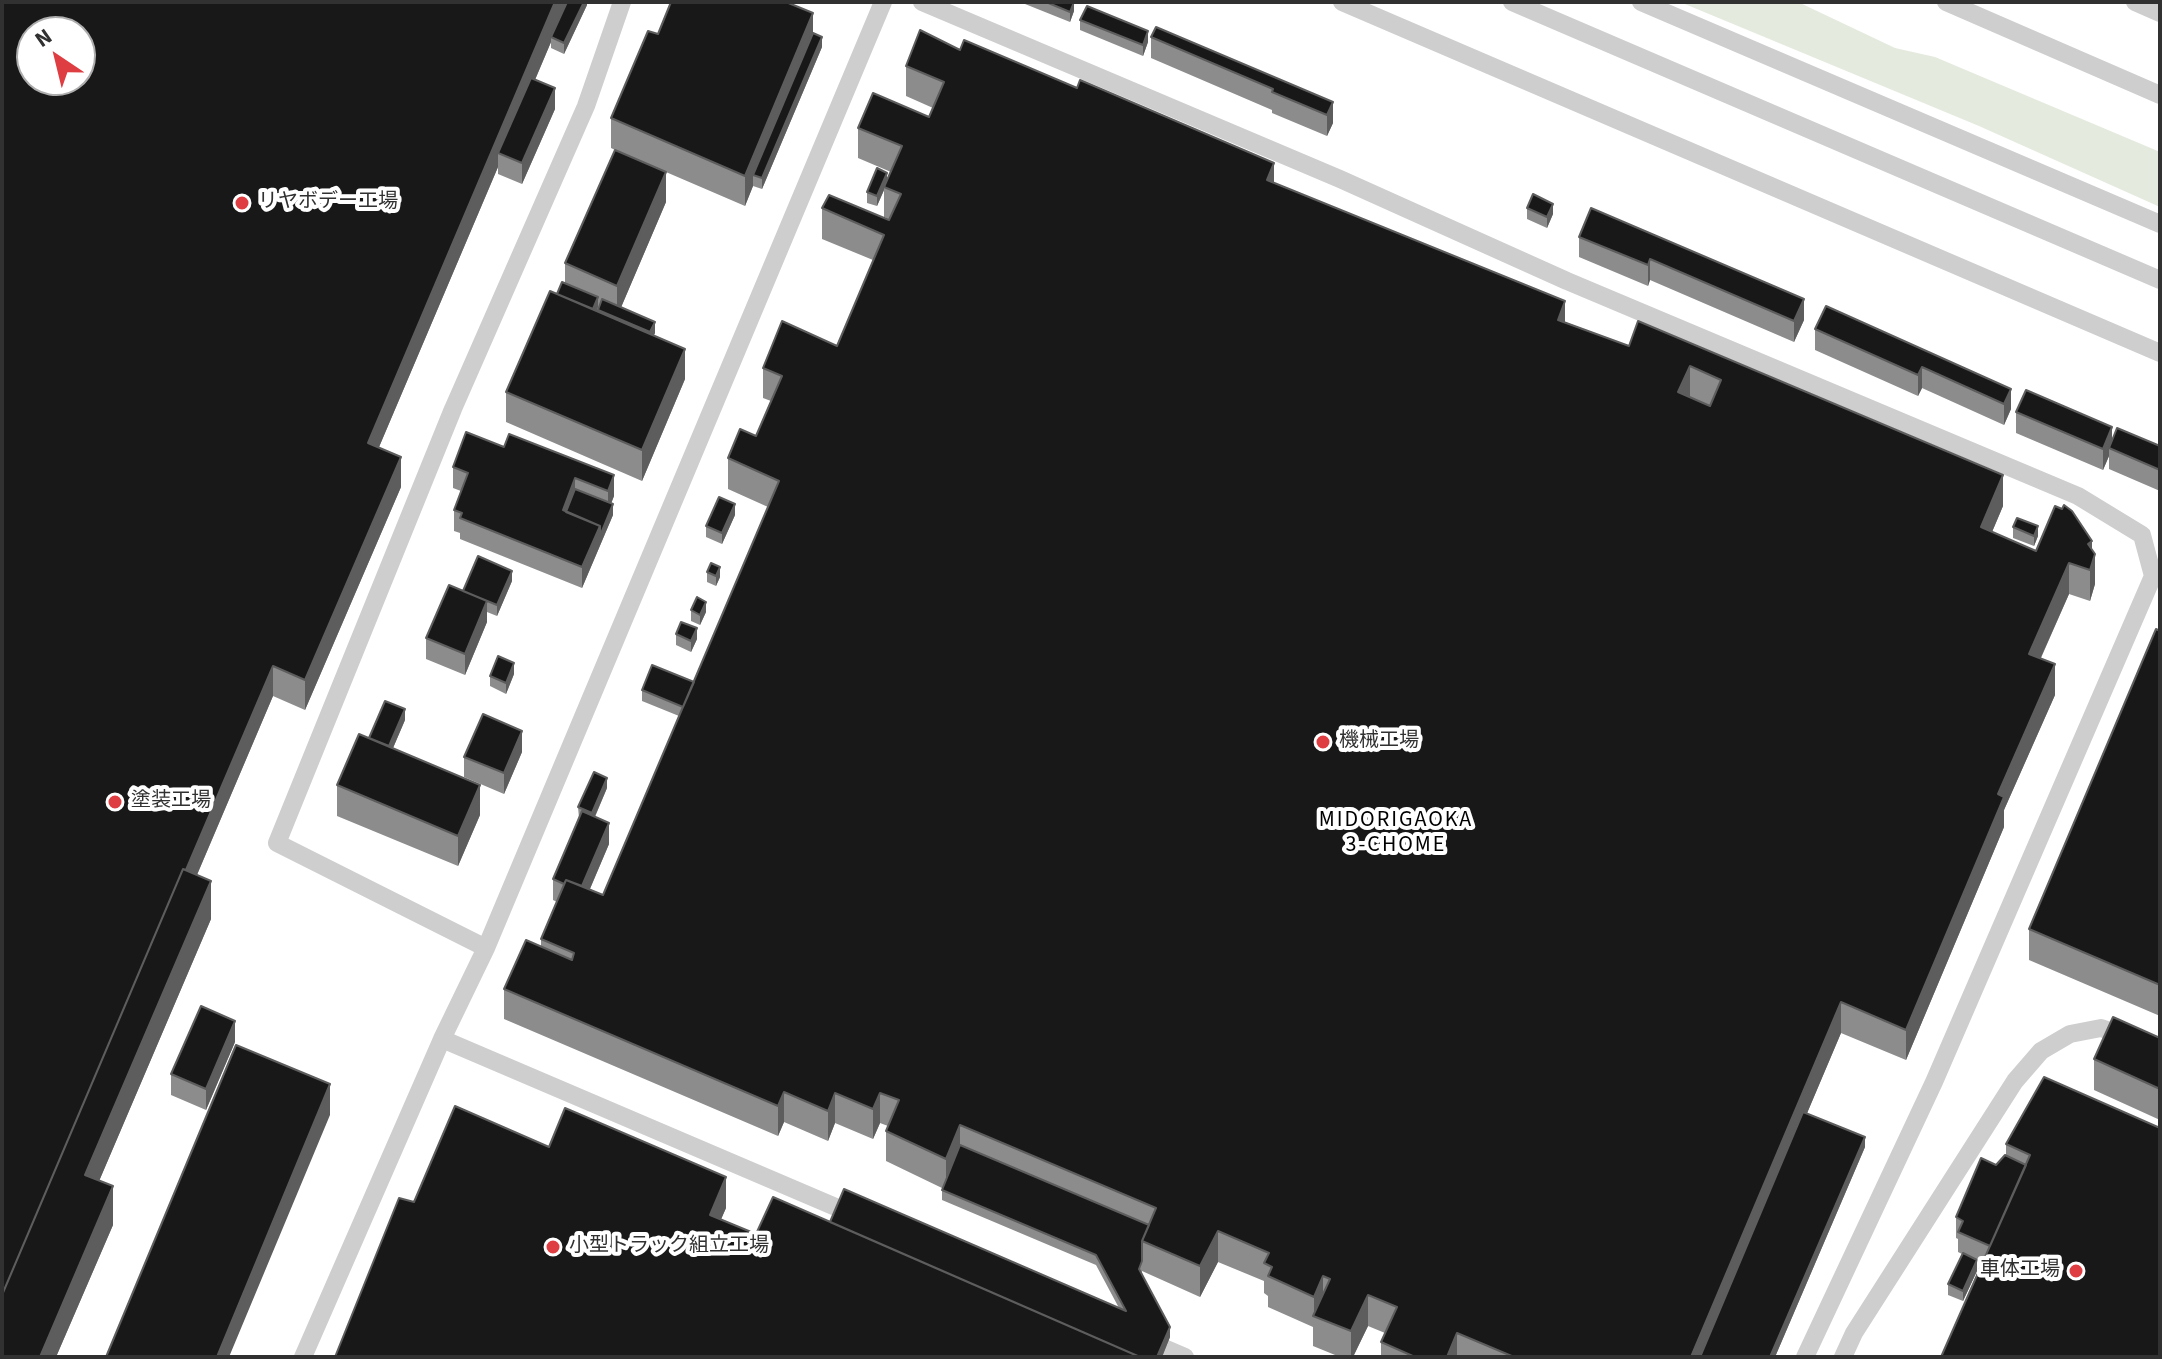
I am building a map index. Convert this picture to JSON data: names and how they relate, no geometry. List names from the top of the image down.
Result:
{
  "districts": ["MIDORIGAOKA 3-CHOME"],
  "places": [
    "リヤボデー工場",
    "機械工場",
    "塗装工場",
    "小型トラック組立工場",
    "車体工場"
  ],
  "north": "top left"
}
